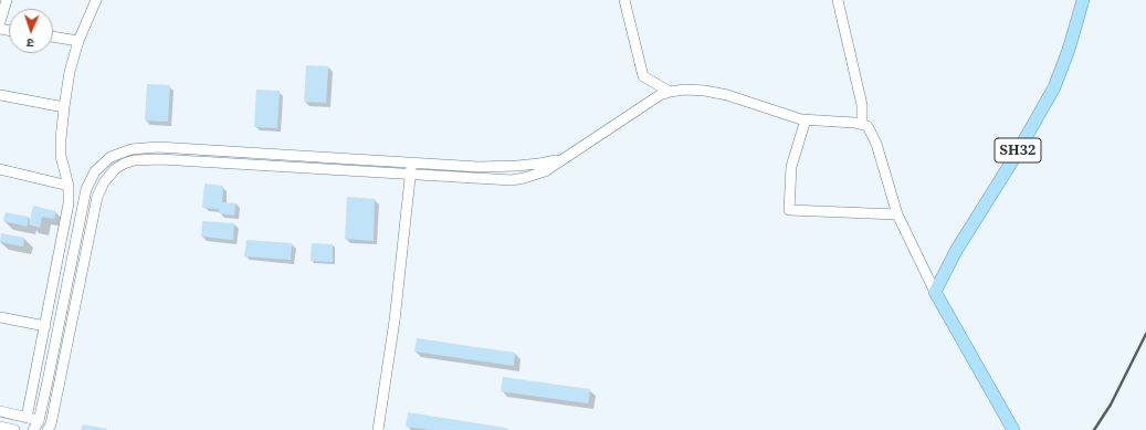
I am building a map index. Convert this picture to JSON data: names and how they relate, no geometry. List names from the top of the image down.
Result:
{
  "streets": {
    "main road": ["SH32"]
  },
  "north": "bottom"
}
